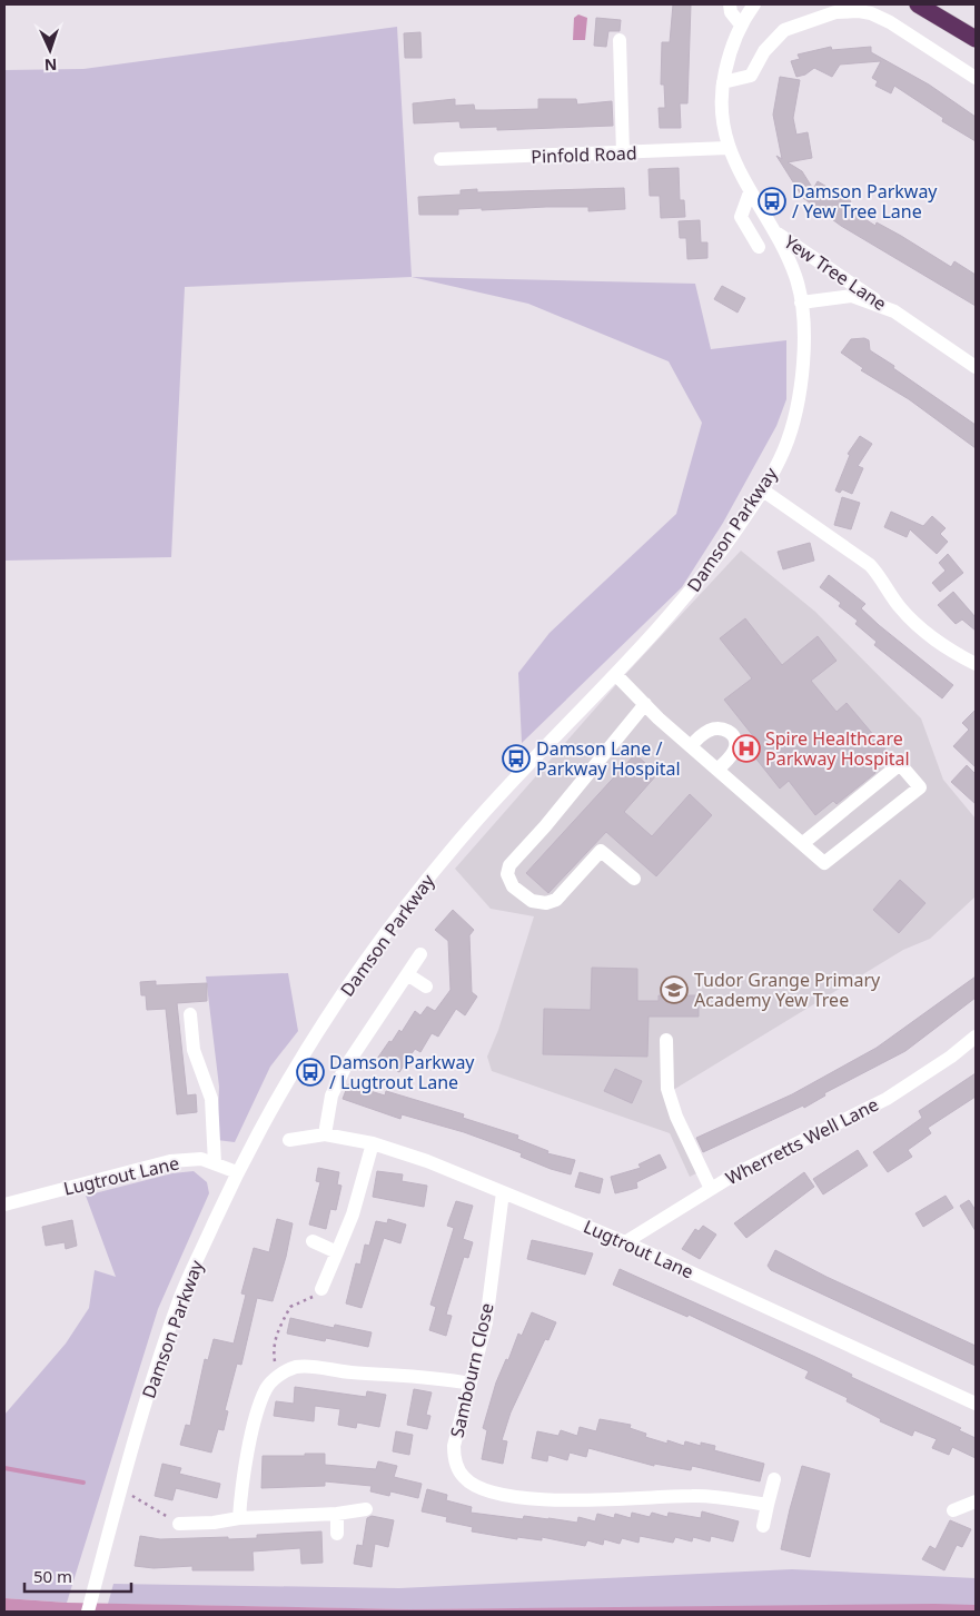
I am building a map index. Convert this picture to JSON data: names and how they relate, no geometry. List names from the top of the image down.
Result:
{
  "streets": {
    "street": [
      "Pinfold Road",
      "Yew Tree Lane",
      "Damson Parkway",
      "Wherretts Well Lane",
      "Lugtrout Lane",
      "Sambourn Close"
    ]
  },
  "crossings": [
    ["Pinfold Road", "Yew Tree Lane"],
    ["Yew Tree Lane", "Damson Parkway"],
    ["Damson Parkway", "Lugtrout Lane"],
    ["Wherretts Well Lane", "Lugtrout Lane"],
    ["Lugtrout Lane", "Sambourn Close"]
  ],
  "places": {
    "bus stop": ["Damson Parkway / Yew Tree Lane", "Damson Lane / Parkway Hospital", "Damson Parkway / Lugtrout Lane"],
    "hospital": ["Spire Healthcare Parkway Hospital"],
    "school or university": ["Tudor Grange Primary Academy Yew Tree"]
  },
  "scale_bar": "50 m",
  "north": "bottom"
}
